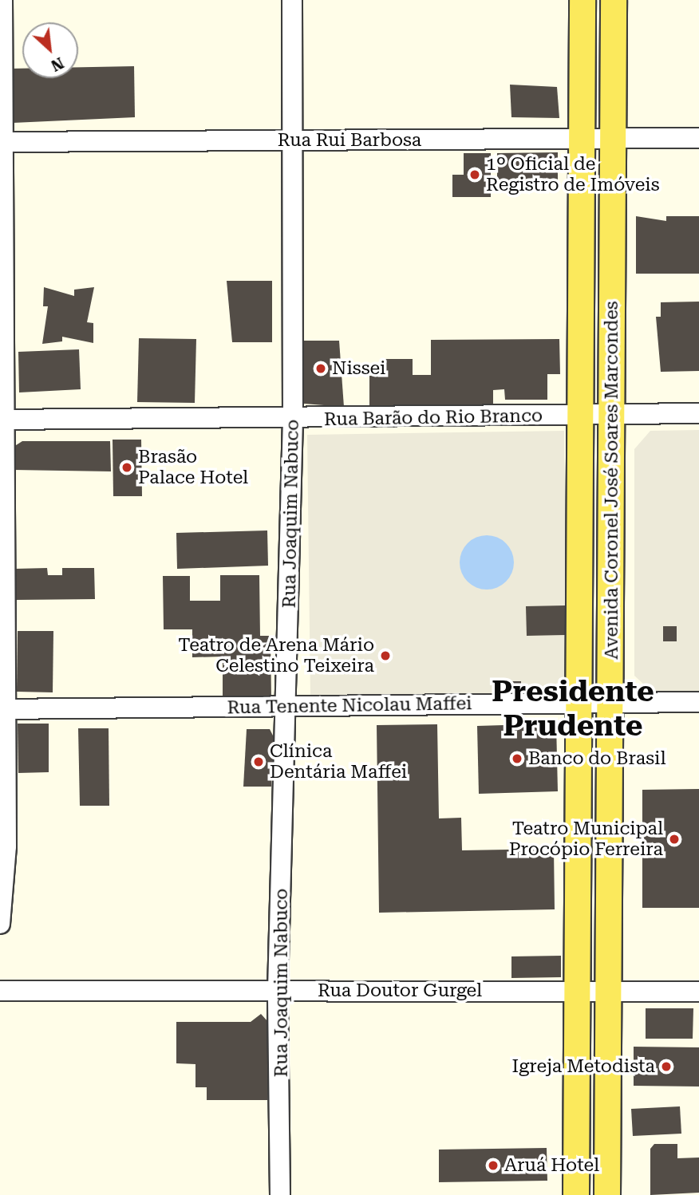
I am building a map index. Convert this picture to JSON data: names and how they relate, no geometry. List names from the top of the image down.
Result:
{
  "streets": {
    "main road": ["Avenida Coronel José Soares Marcondes"],
    "street": [
      "Rua Rui Barbosa",
      "Rua Barão do Rio Branco",
      "Rua Joaquim Nabuco",
      "Rua Tenente Nicolau Maffei",
      "Rua Doutor Gurgel"
    ]
  },
  "crossings": [
    ["Rua Rui Barbosa", "Avenida Coronel José Soares Marcondes"],
    ["Rua Rui Barbosa", "Rua Joaquim Nabuco"],
    ["Rua Barão do Rio Branco", "Avenida Coronel José Soares Marcondes"],
    ["Rua Barão do Rio Branco", "Rua Joaquim Nabuco"],
    ["Avenida Coronel José Soares Marcondes", "Rua Tenente Nicolau Maffei"],
    ["Avenida Coronel José Soares Marcondes", "Rua Doutor Gurgel"],
    ["Rua Joaquim Nabuco", "Rua Tenente Nicolau Maffei"],
    ["Rua Joaquim Nabuco", "Rua Doutor Gurgel"]
  ],
  "districts": ["Presidente Prudente"],
  "places": [
    "1º Oficial de Registro de Imóveis",
    "Nissei",
    "Brasão Palace Hotel",
    "Teatro de Arena Mário Celestino Teixeira",
    "Banco do Brasil",
    "Clínica Dentária Maffei",
    "Teatro Municipal Procópio Ferreira",
    "Igreja Metodista",
    "Aruá Hotel"
  ],
  "north": "bottom right"
}
